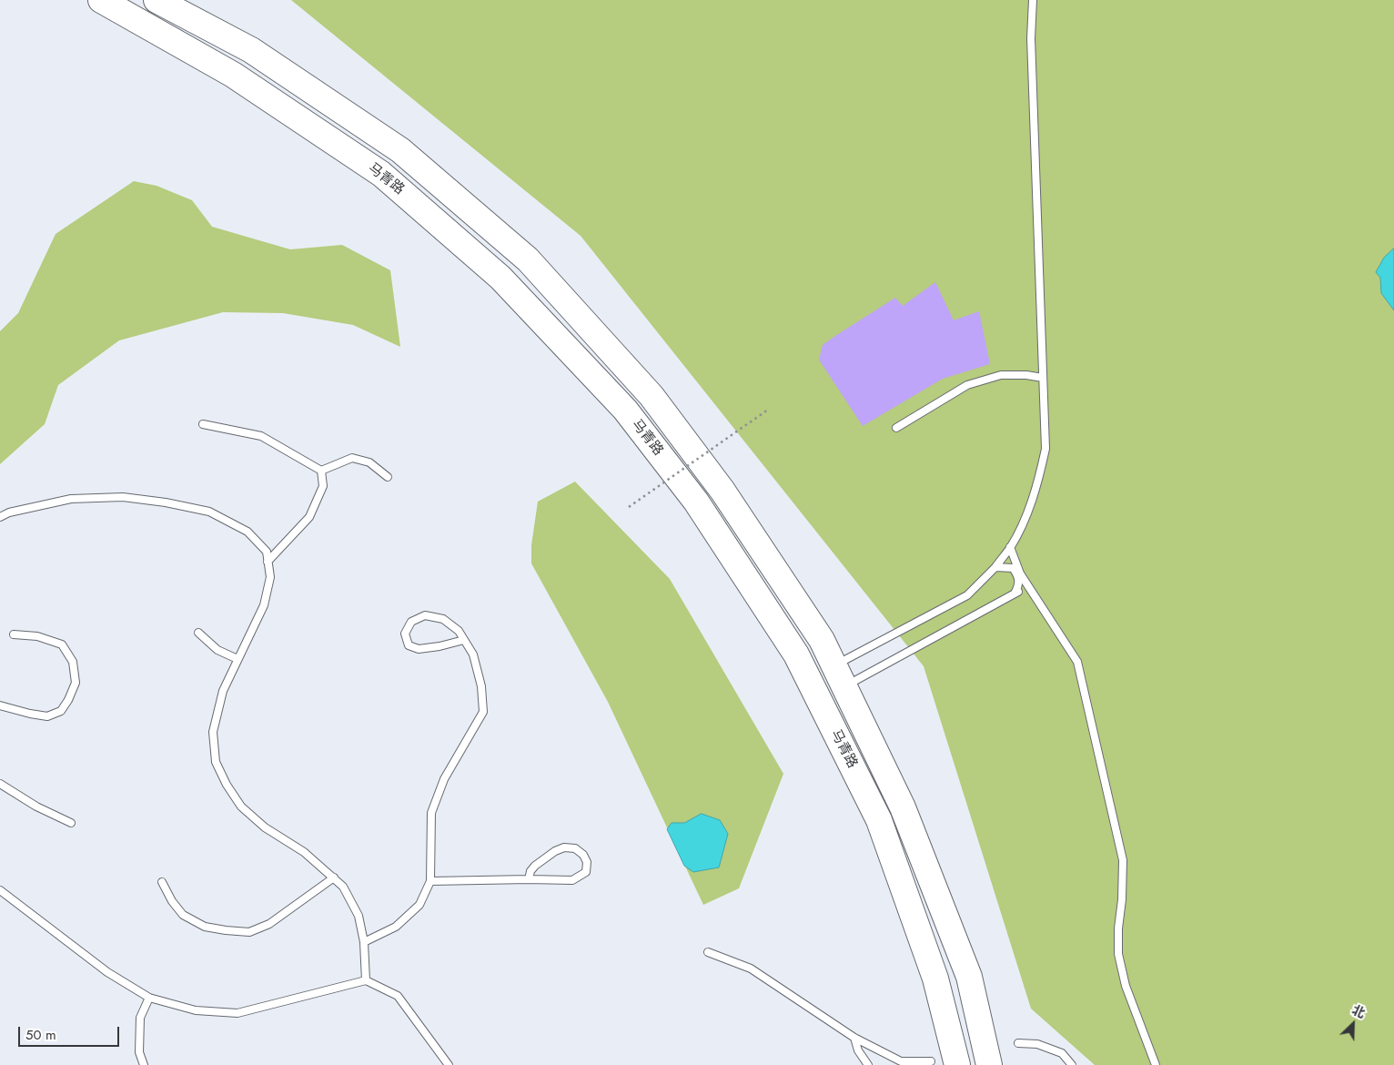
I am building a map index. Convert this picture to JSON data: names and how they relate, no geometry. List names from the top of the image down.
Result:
{
  "streets": {
    "highway": ["马青路"]
  },
  "scale_bar": "50 m",
  "north": "top right"
}
